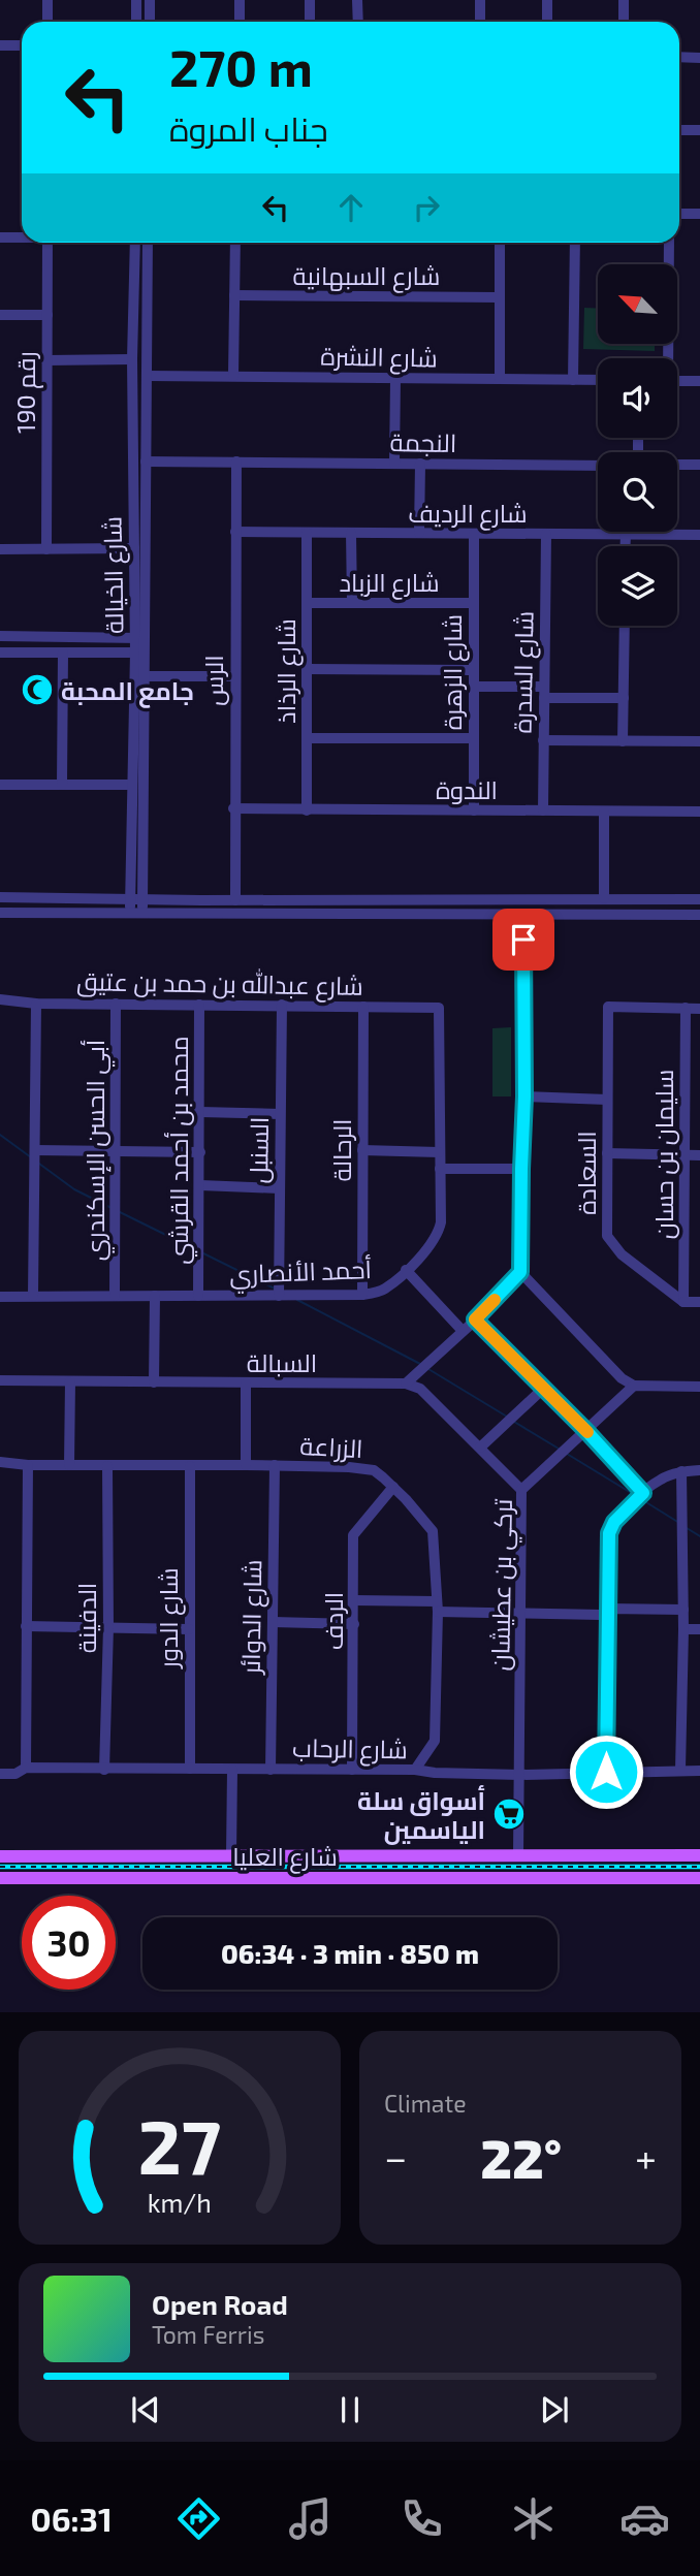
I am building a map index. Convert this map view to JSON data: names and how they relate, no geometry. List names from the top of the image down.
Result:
{
  "streets": {
    "main road": ["شارع العليا"],
    "street": [
      "شارع السبهانية",
      "شارع النشرة",
      "رقم 190",
      "النجمة",
      "شارع الرديف",
      "شارع الخيالة",
      "شارع الزباد",
      "شارع الرذاذ",
      "شارع الزهرة",
      "شارع السدرة",
      "الرس",
      "الندوة",
      "شارع عبدالله بن حمد بن عتيق",
      "أبي الحسن الإسكندري",
      "محمد بن أحمد القرشي",
      "السنبل",
      "الرحالة",
      "سليمان بن حسان",
      "السعادة",
      "أحمد الأنصاري",
      "السبالة",
      "الزراعة",
      "تركي بن عطيشان",
      "شارع الدوائر",
      "الدفينة",
      "شارع الدور",
      "الردف",
      "شارع الرحاب"
    ]
  },
  "crossings": [
    ["شارع النشرة", "شارع الخيالة"],
    ["النجمة", "شارع الخيالة"],
    ["النجمة", "الرس"],
    ["شارع الرديف", "شارع الرذاذ"],
    ["شارع الرديف", "شارع الزهرة"],
    ["شارع الرديف", "شارع السدرة"],
    ["شارع الرديف", "الرس"],
    ["شارع الزباد", "شارع الرذاذ"],
    ["شارع الزباد", "شارع الزهرة"],
    ["شارع الرذاذ", "الندوة"],
    ["شارع الزهرة", "الندوة"],
    ["شارع السدرة", "الندوة"],
    ["الرس", "الندوة"],
    ["شارع عبدالله بن حمد بن عتيق", "أبي الحسن الإسكندري"],
    ["شارع عبدالله بن حمد بن عتيق", "محمد بن أحمد القرشي"],
    ["شارع عبدالله بن حمد بن عتيق", "السنبل"],
    ["شارع عبدالله بن حمد بن عتيق", "الرحالة"],
    ["شارع عبدالله بن حمد بن عتيق", "أحمد الأنصاري"],
    ["أبي الحسن الإسكندري", "أحمد الأنصاري"],
    ["محمد بن أحمد القرشي", "أحمد الأنصاري"],
    ["السنبل", "أحمد الأنصاري"],
    ["الرحالة", "أحمد الأنصاري"],
    ["سليمان بن حسان", "السعادة"],
    ["الزراعة", "شارع الدوائر"],
    ["الزراعة", "الدفينة"],
    ["الزراعة", "شارع الدور"],
    ["الزراعة", "الردف"],
    ["الزراعة", "شارع الرحاب"],
    ["تركي بن عطيشان", "شارع الرحاب"],
    ["تركي بن عطيشان", "شارع العليا"],
    ["شارع الدوائر", "شارع الرحاب"],
    ["الدفينة", "شارع الرحاب"],
    ["شارع الدور", "شارع الرحاب"],
    ["الردف", "شارع الرحاب"]
  ],
  "places": {
    "mosque": ["جامع المحبة"],
    "supermarket": ["أسواق سلة الياسمين"]
  },
  "north": "top left",
  "page": {
    "turn": ["270 m", "جناب المروة"],
    "limit": "30",
    "trip": "06:34 · 3 min · 850 m",
    "tile": "Climate",
    "heat": ["−", "22°", "+"],
    "song": ["Open Road", "Tom Ferris"],
    "tabs": "06:31",
    "gauge": ["27", "km/h"]
  }
}
